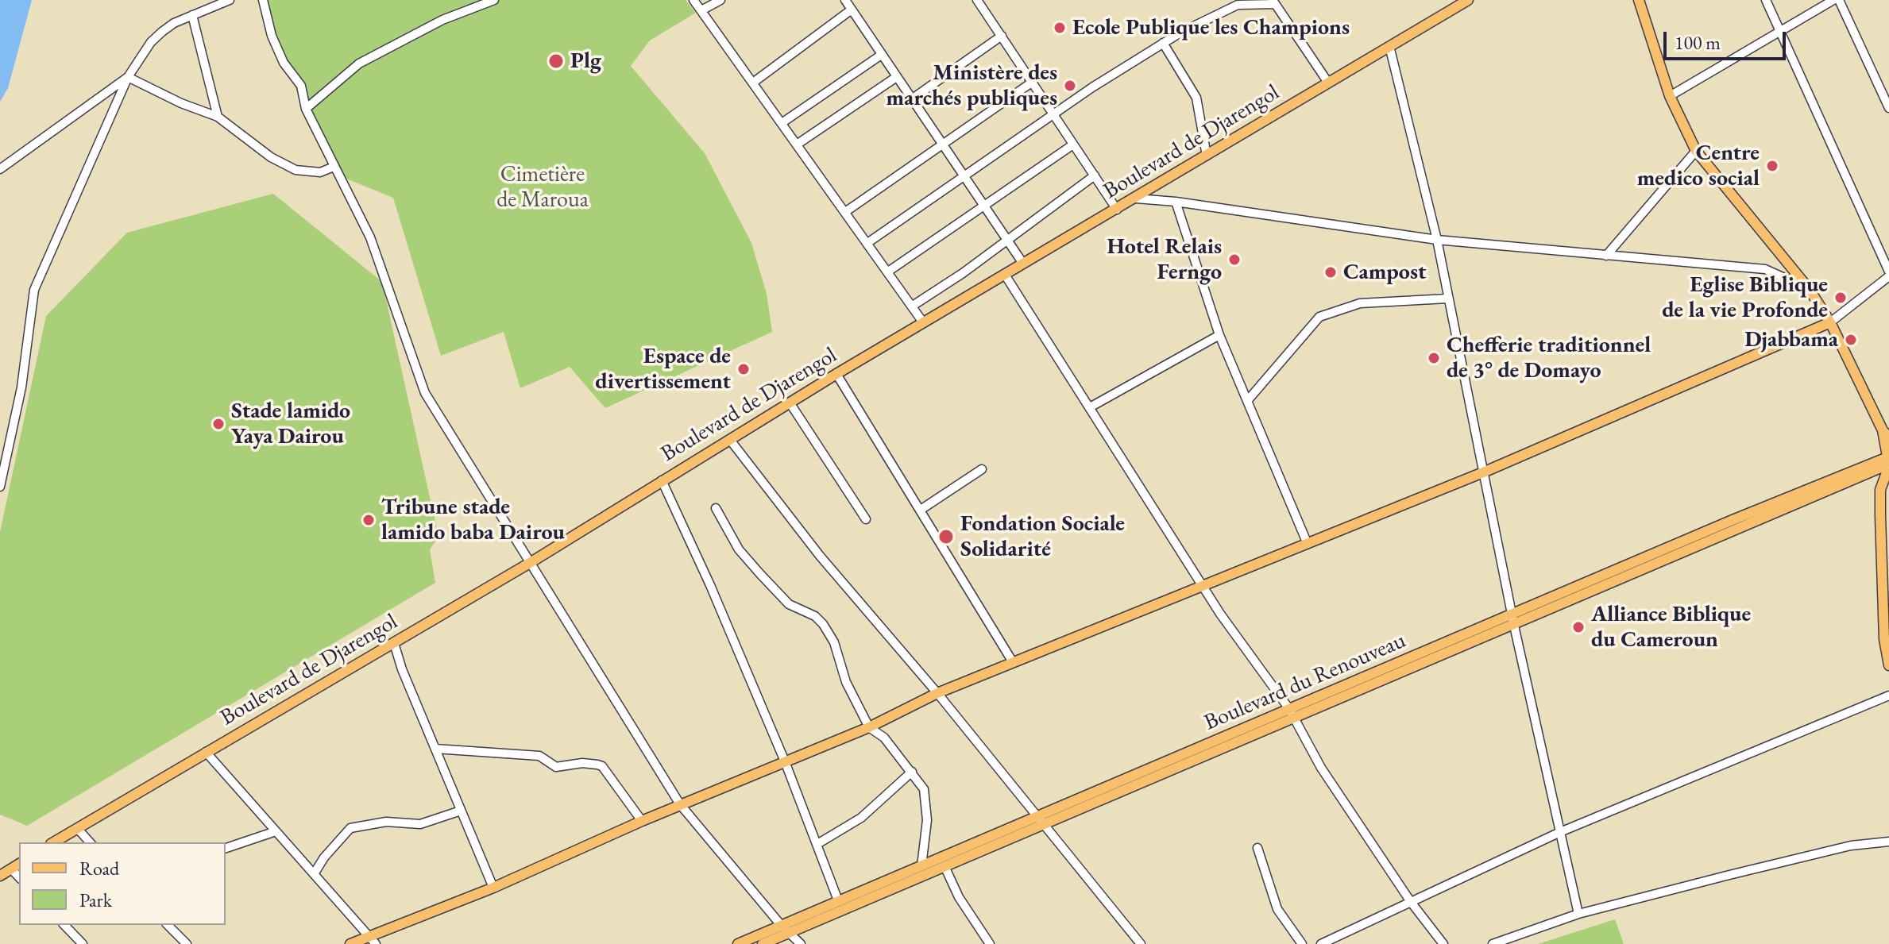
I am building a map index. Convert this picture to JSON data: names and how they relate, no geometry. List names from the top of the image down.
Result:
{
  "streets": {
    "main road": ["Boulevard de Djarengol", "Boulevard du Renouveau"]
  },
  "parks": ["Cimetière de Maroua"],
  "places": [
    "Ecole Publique les Champions",
    "Plg",
    "Ministère des marchés publiques",
    "Centre medico social",
    "Hotel Relais Ferngo",
    "Campost",
    "Eglise Biblique de la vie Profonde",
    "Djabbama",
    "Chefferie traditionnel de 3° de Domayo",
    "Espace de divertissement",
    "Stade lamido Yaya Dairou",
    "Tribune stade lamido baba Dairou",
    "Fondation Sociale Solidarité",
    "Alliance Biblique du Cameroun"
  ],
  "legend": ["Road", "Park"],
  "scale_bar": "100 m"
}
